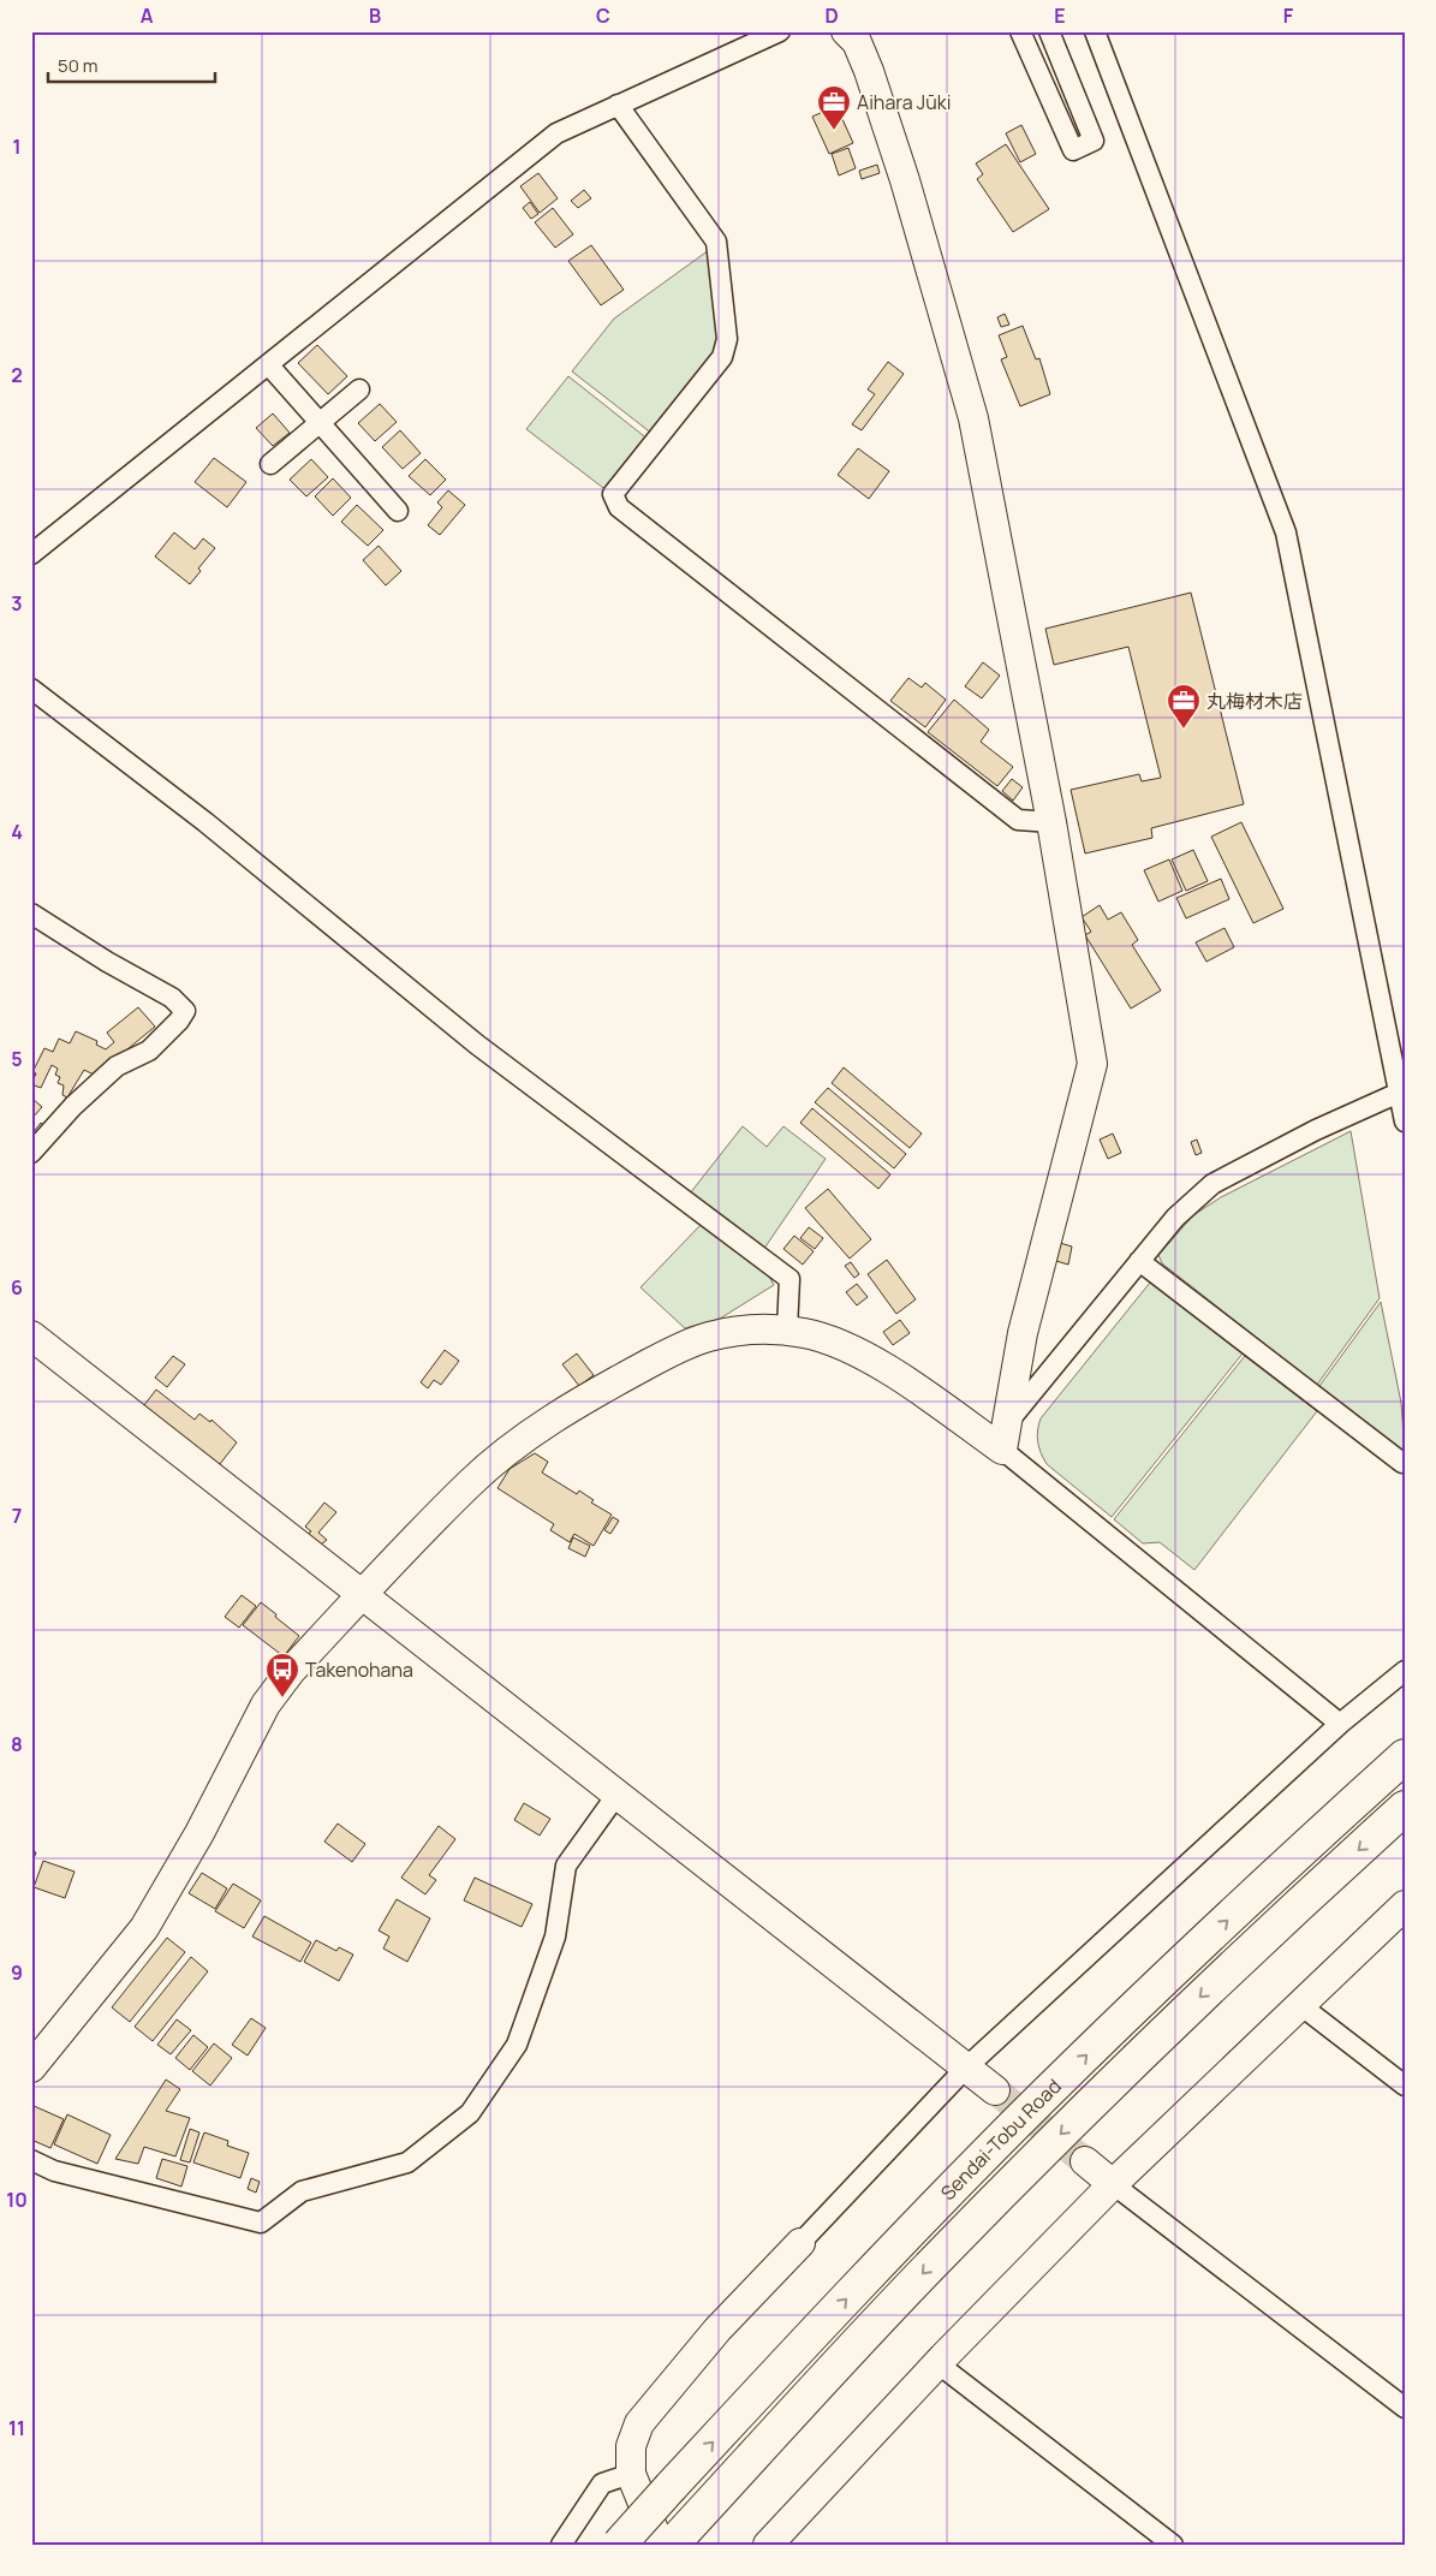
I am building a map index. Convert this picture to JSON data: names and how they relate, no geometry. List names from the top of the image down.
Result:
{
  "streets": {
    "highway": ["Sendai-Tobu Road"]
  },
  "places": {
    "office": ["Aihara Jūki", "丸梅材木店"],
    "bus stop": ["Takenohana"]
  },
  "scale_bar": "50 m",
  "grid": {
    "columns": [
      "A",
      "B",
      "C",
      "D",
      "E",
      "F"
    ],
    "rows": [
      "1",
      "2",
      "3",
      "4",
      "5",
      "6",
      "7",
      "8",
      "9",
      "10",
      "11"
    ]
  }
}
